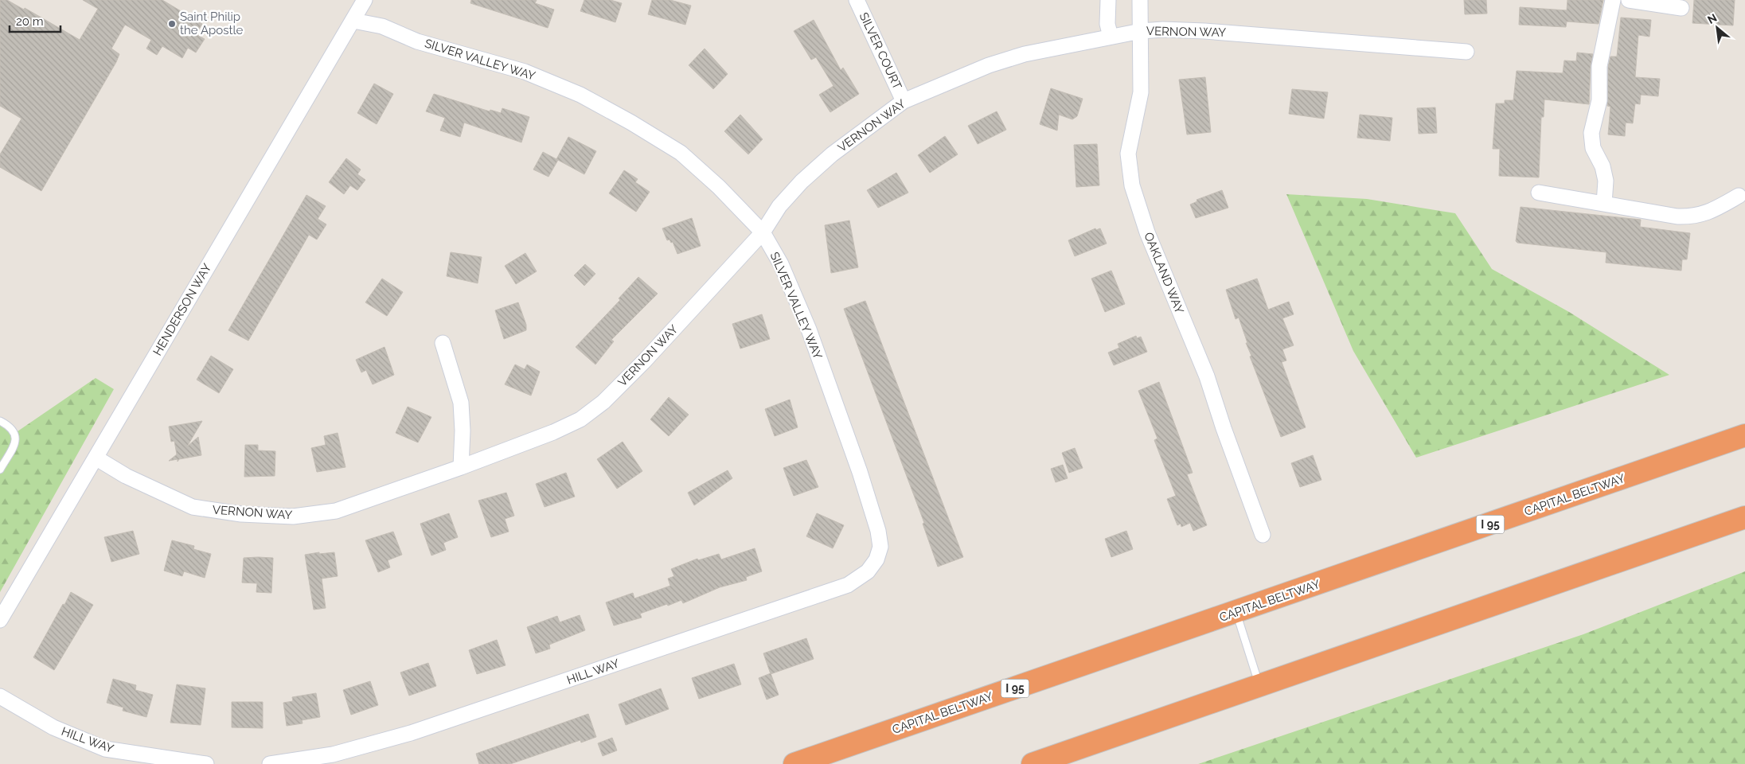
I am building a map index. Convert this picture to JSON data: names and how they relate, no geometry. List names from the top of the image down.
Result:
{
  "streets": {
    "highway": ["CAPITAL BELTWAY", "I 95"],
    "street": [
      "VERNON WAY",
      "SILVER COURT",
      "SILVER VALLEY WAY",
      "OAKLAND WAY",
      "HENDERSON WAY",
      "HILL WAY"
    ]
  },
  "crossings": [
    ["VERNON WAY", "SILVER COURT"],
    ["VERNON WAY", "SILVER VALLEY WAY"],
    ["VERNON WAY", "OAKLAND WAY"],
    ["VERNON WAY", "HENDERSON WAY"],
    ["SILVER VALLEY WAY", "HENDERSON WAY"],
    ["SILVER VALLEY WAY", "HILL WAY"]
  ],
  "places": ["Saint Philip the Apostle"],
  "scale_bar": "20 m",
  "north": "top left"
}
